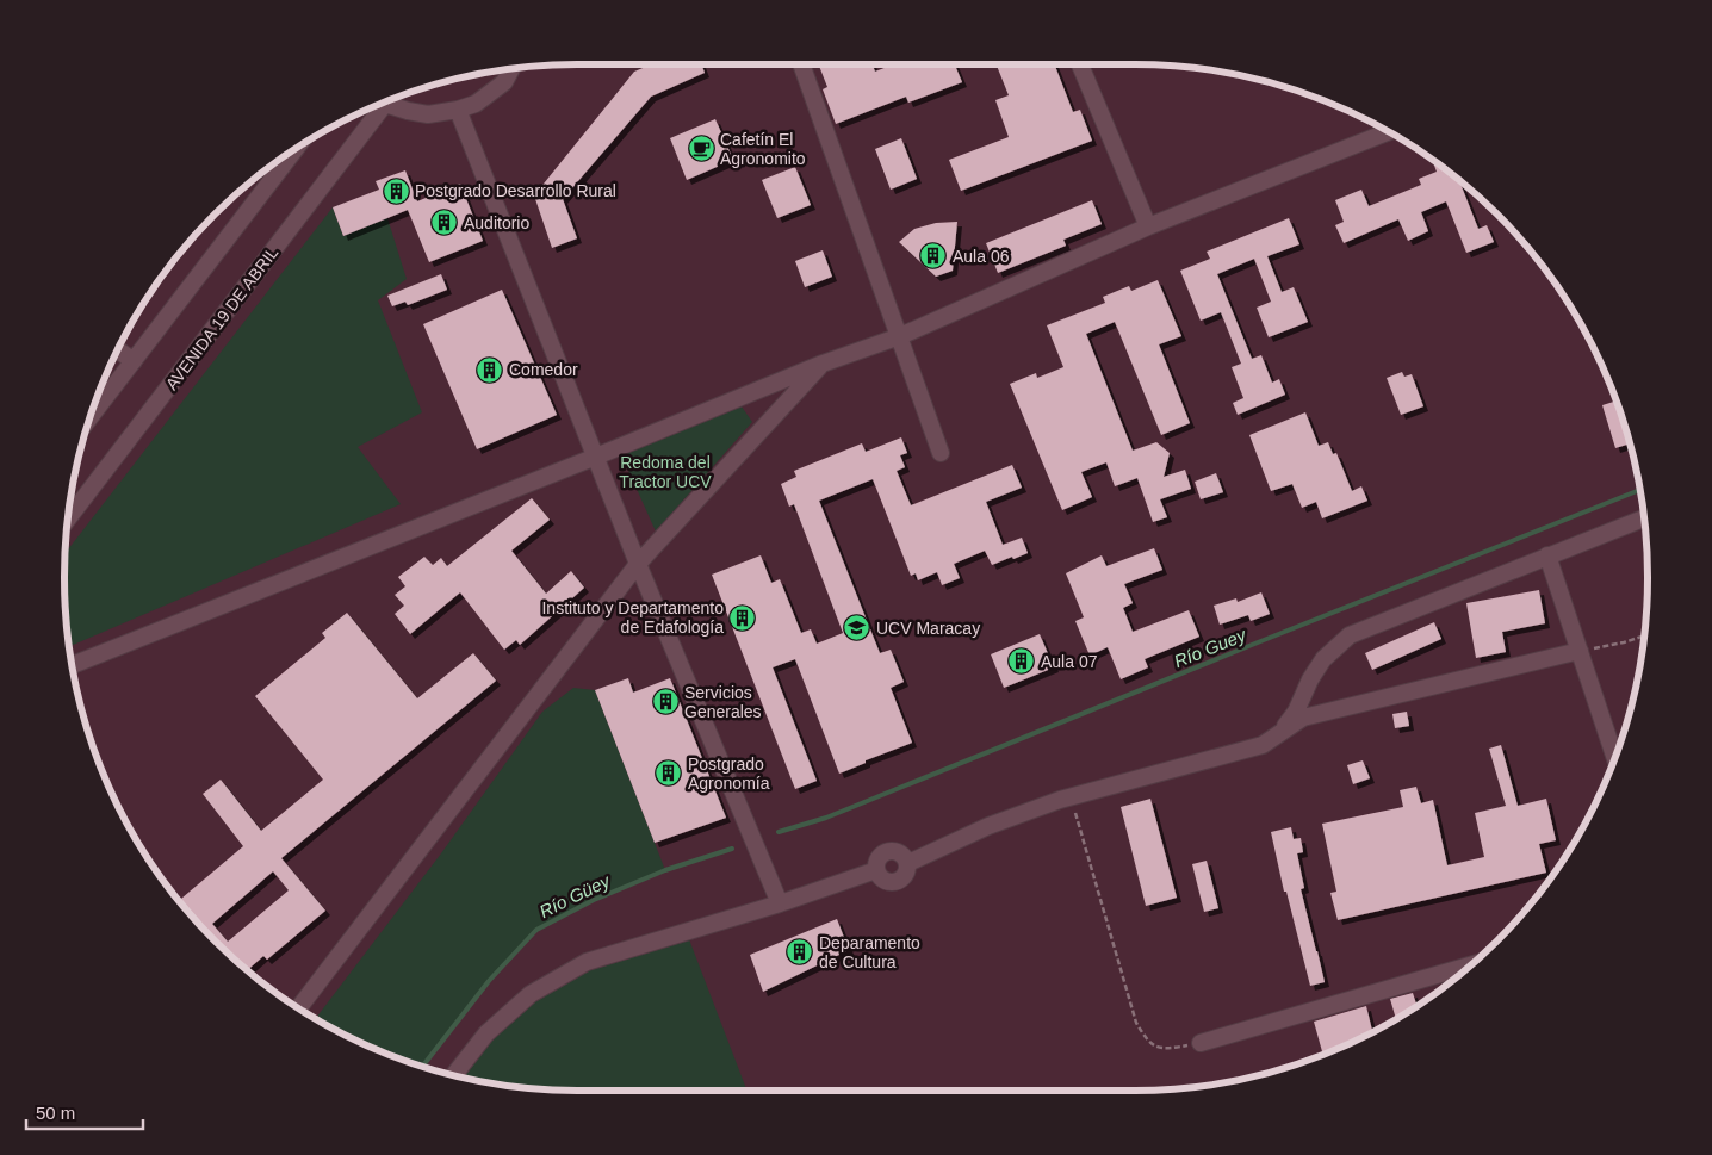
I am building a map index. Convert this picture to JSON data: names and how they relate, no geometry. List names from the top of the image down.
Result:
{
  "streets": {
    "lane": ["AVENIDA 19 DE ABRIL"]
  },
  "water": ["Río Guey", "Río Güey"],
  "parks": ["Redoma del Tractor UCV"],
  "places": {
    "cafe": ["Cafetín El Agronomito"],
    "building": [
      "Postgrado Desarrollo Rural",
      "Auditorio",
      "Aula 06",
      "Comedor",
      "Instituto y Departamento de Edafología",
      "Aula 07",
      "Servicios Generales",
      "Postgrado Agronomía",
      "Deparamento de Cultura"
    ],
    "school or university": ["UCV Maracay"]
  },
  "scale_bar": "50 m"
}
